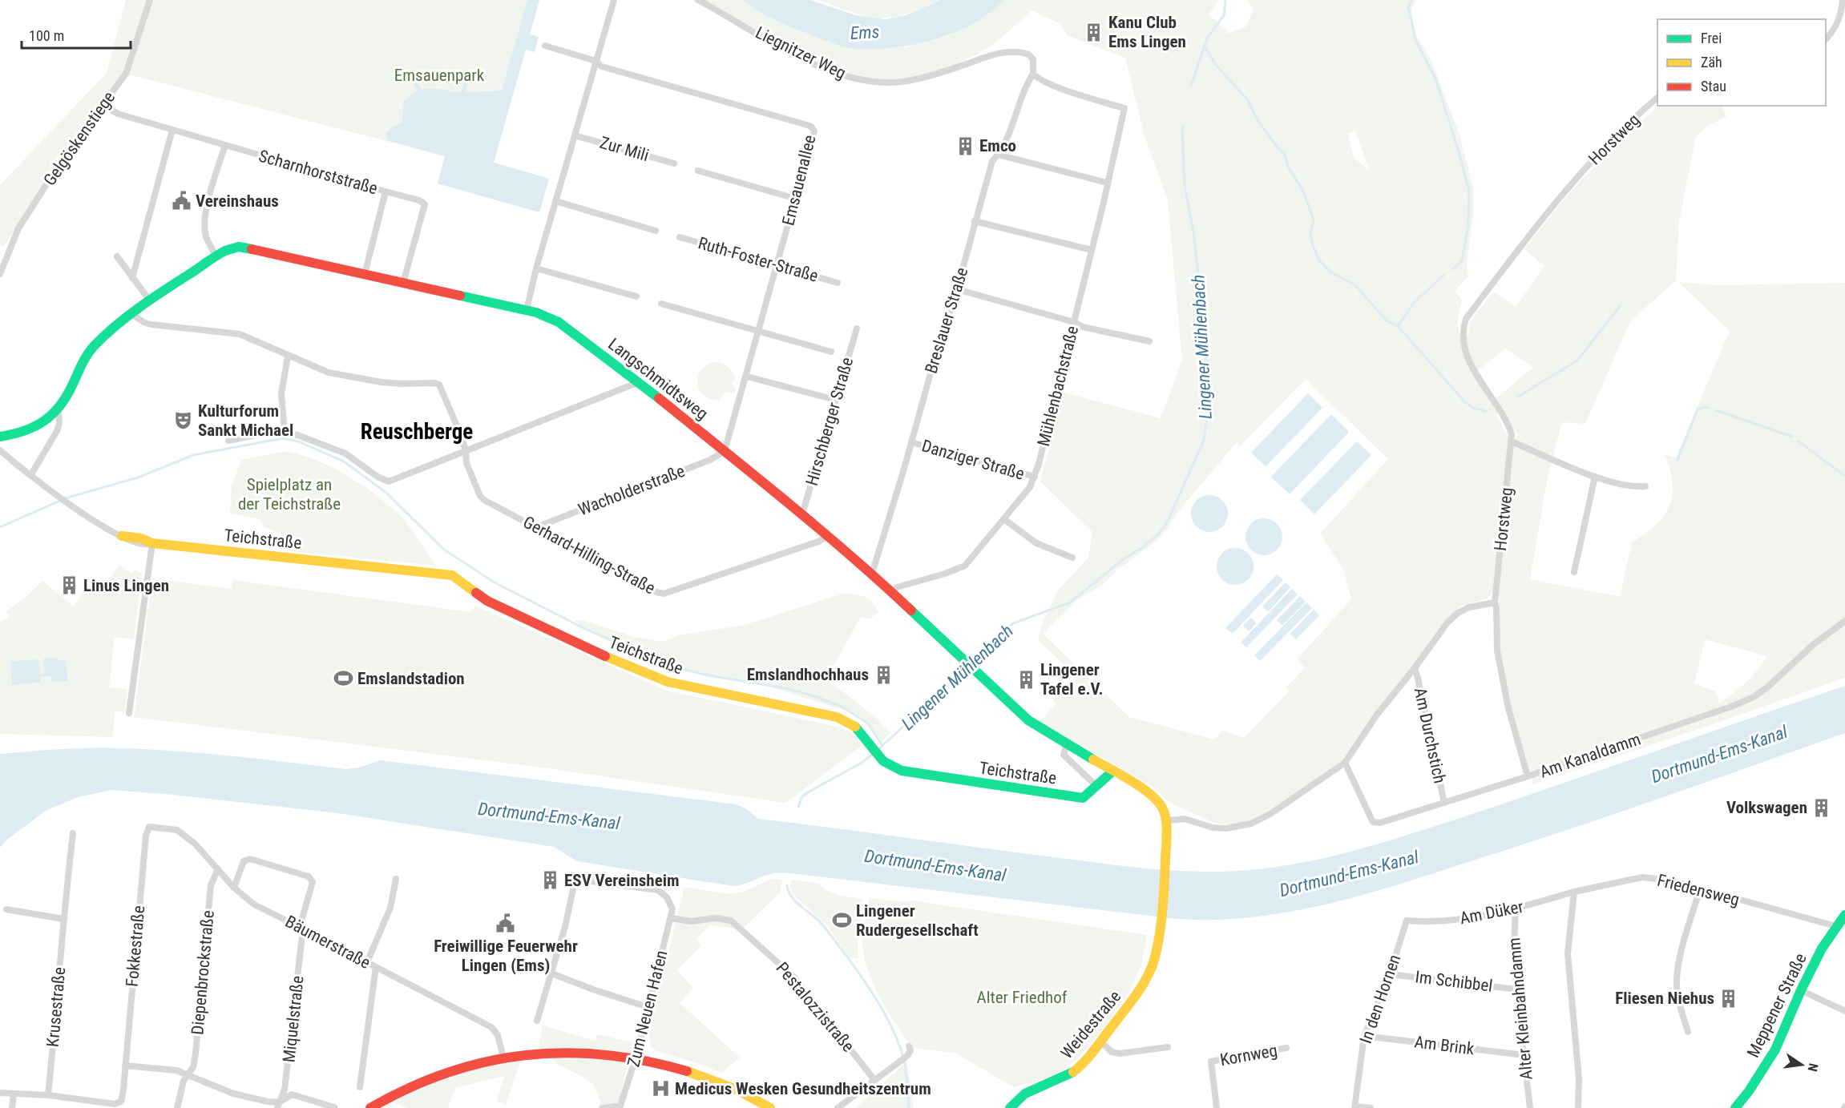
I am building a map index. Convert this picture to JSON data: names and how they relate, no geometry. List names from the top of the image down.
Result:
{
  "streets": {
    "street": [
      "Liegnitzer Weg",
      "Gelgöskenstiege",
      "Horstweg",
      "Zur Mili",
      "Scharnhorststraße",
      "Emsauenallee",
      "Ruth-Foster-Straße",
      "Breslauer Straße",
      "Langschmidtsweg",
      "Mühlenbachstraße",
      "Hirschberger Straße",
      "Danziger Straße",
      "Wacholderstraße",
      "Teichstraße",
      "Gerhard-Hilling-Straße",
      "Am Durchstich",
      "Am Kanaldamm",
      "Friedensweg",
      "Am Düker",
      "Bäumerstraße",
      "Fokkestraße",
      "Diepenbrockstraße",
      "Im Schibbel",
      "In den Hornen",
      "Meppener Straße",
      "Krusestraße",
      "Pestalozzistraße",
      "Zum Neuen Hafen",
      "Alter Kleinbahndamm",
      "Miquelstraße",
      "Weidestraße",
      "Am Brink",
      "Kornweg"
    ]
  },
  "crossings": [
    ["Liegnitzer Weg", "Breslauer Straße"],
    ["Liegnitzer Weg", "Mühlenbachstraße"],
    ["Gelgöskenstiege", "Scharnhorststraße"],
    ["Horstweg", "Am Kanaldamm"],
    ["Scharnhorststraße", "Langschmidtsweg"],
    ["Emsauenallee", "Ruth-Foster-Straße"],
    ["Emsauenallee", "Langschmidtsweg"],
    ["Emsauenallee", "Wacholderstraße"],
    ["Breslauer Straße", "Langschmidtsweg"],
    ["Breslauer Straße", "Mühlenbachstraße"],
    ["Breslauer Straße", "Danziger Straße"],
    ["Langschmidtsweg", "Mühlenbachstraße"],
    ["Langschmidtsweg", "Hirschberger Straße"],
    ["Langschmidtsweg", "Wacholderstraße"],
    ["Langschmidtsweg", "Teichstraße"],
    ["Langschmidtsweg", "Gerhard-Hilling-Straße"],
    ["Langschmidtsweg", "Weidestraße"],
    ["Mühlenbachstraße", "Danziger Straße"],
    ["Wacholderstraße", "Gerhard-Hilling-Straße"],
    ["Am Durchstich", "Am Kanaldamm"],
    ["Friedensweg", "Am Düker"],
    ["Friedensweg", "Meppener Straße"],
    ["Am Düker", "In den Hornen"],
    ["Am Düker", "Alter Kleinbahndamm"],
    ["Bäumerstraße", "Fokkestraße"],
    ["Bäumerstraße", "Diepenbrockstraße"],
    ["Bäumerstraße", "Miquelstraße"],
    ["Fokkestraße", "Krusestraße"],
    ["Im Schibbel", "In den Hornen"],
    ["Im Schibbel", "Alter Kleinbahndamm"],
    ["In den Hornen", "Am Brink"],
    ["Pestalozzistraße", "Zum Neuen Hafen"],
    ["Alter Kleinbahndamm", "Am Brink"]
  ],
  "districts": ["Reuschberge"],
  "water": ["Ems", "Lingener Mühlenbach", "Dortmund-Ems-Kanal"],
  "parks": ["Emsauenpark", "Spielplatz an der Teichstraße", "Alter Friedhof"],
  "places": {
    "building": [
      "Kanu Club Ems Lingen",
      "Emco",
      "Linus Lingen",
      "Emslandhochhaus",
      "Lingener Tafel e.V.",
      "Volkswagen",
      "ESV Vereinsheim",
      "Fliesen Niehus"
    ],
    "public building": ["Vereinshaus", "Freiwillige Feuerwehr Lingen (Ems)"],
    "theatre": ["Kulturforum Sankt Michael"],
    "sports": ["Emslandstadion", "Lingener Rudergesellschaft"],
    "hospital": ["Medicus Wesken Gesundheitszentrum"]
  },
  "legend": ["Frei", "Zäh", "Stau"],
  "scale_bar": "100 m",
  "north": "right"
}
